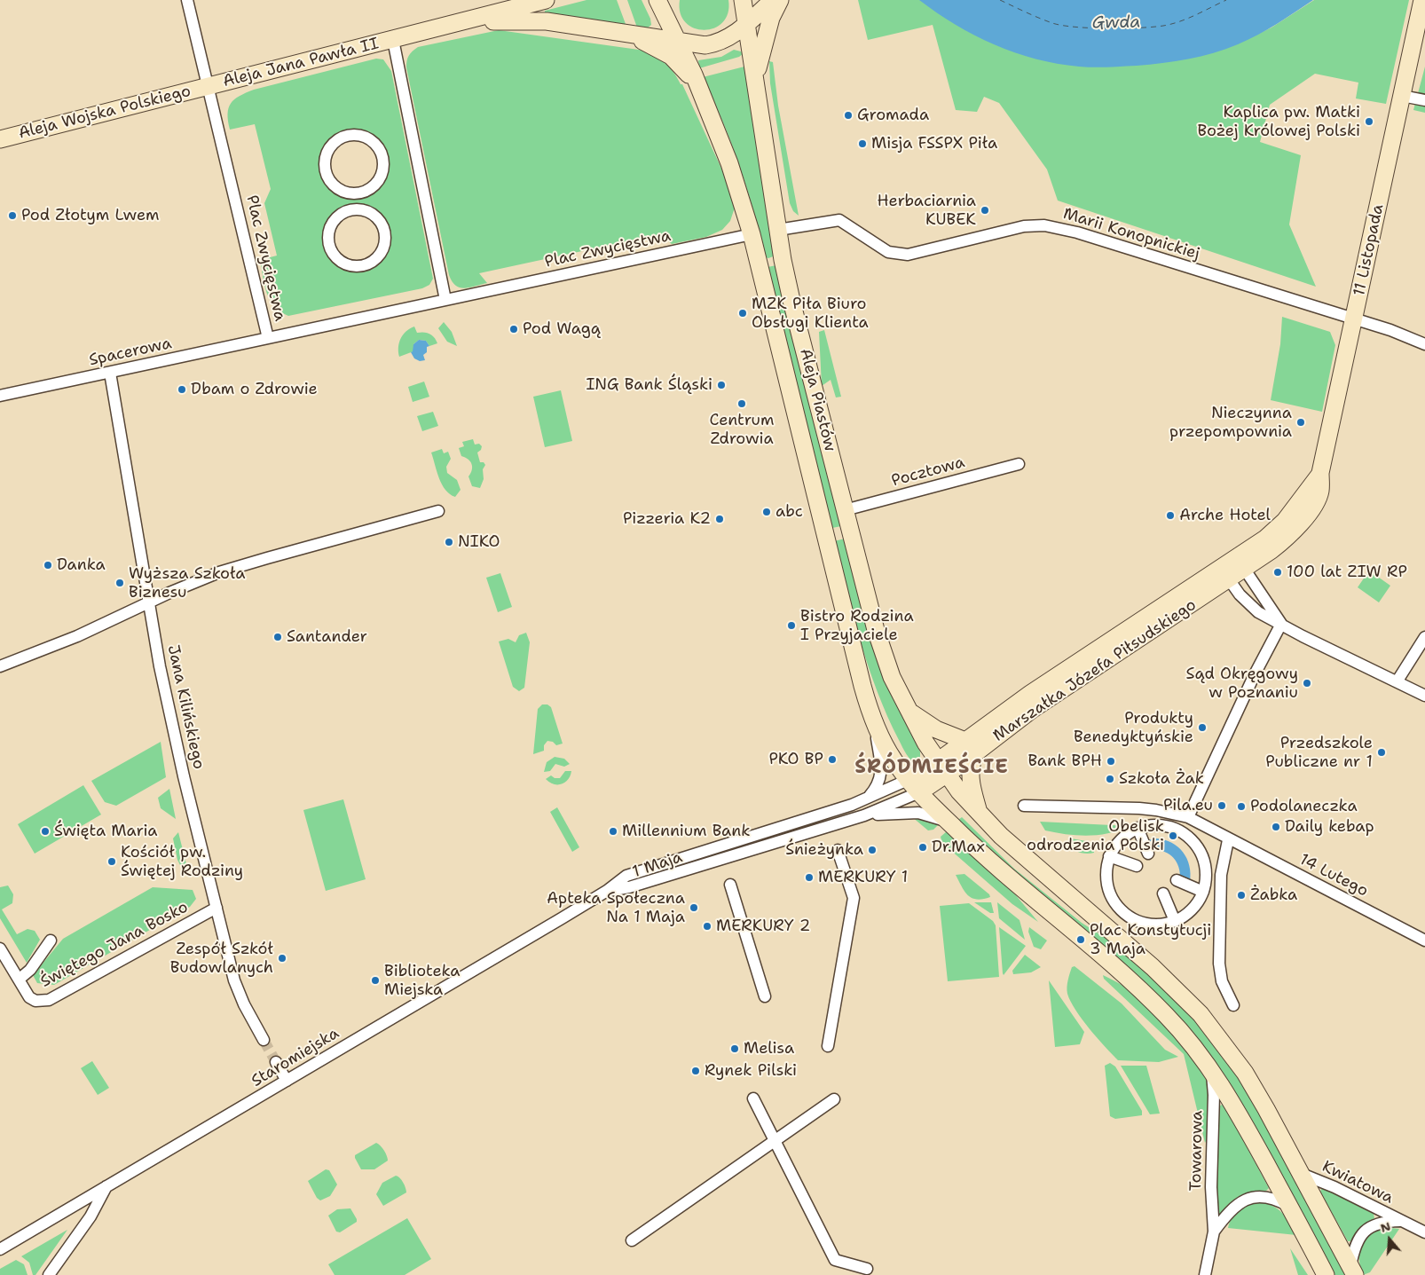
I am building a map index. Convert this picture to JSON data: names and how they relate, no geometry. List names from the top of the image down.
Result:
{
  "streets": {
    "main road": [
      "Aleja Jana Pawła II",
      "Aleja Wojska Polskiego",
      "11 Listopada",
      "Aleja Piastów",
      "Marszałka Józefa Piłsudskiego",
      "1 Maja"
    ],
    "street": [
      "Marii Konopnickiej",
      "Plac Zwycięstwa",
      "Spacerowa",
      "Pocztowa",
      "Jana Kilińskiego",
      "14 Lutego",
      "Świętego Jana Bosko",
      "Staromiejska",
      "Towarowa",
      "Kwiatowa"
    ]
  },
  "crossings": [
    ["Aleja Jana Pawła II", "Aleja Wojska Polskiego"],
    ["Aleja Jana Pawła II", "Plac Zwycięstwa"],
    ["Aleja Wojska Polskiego", "Plac Zwycięstwa"],
    ["Marii Konopnickiej", "11 Listopada"],
    ["Marii Konopnickiej", "Aleja Piastów"],
    ["Plac Zwycięstwa", "Spacerowa"],
    ["Plac Zwycięstwa", "Aleja Piastów"],
    ["11 Listopada", "Marszałka Józefa Piłsudskiego"],
    ["Spacerowa", "Jana Kilińskiego"],
    ["Aleja Piastów", "Pocztowa"],
    ["Aleja Piastów", "Marszałka Józefa Piłsudskiego"],
    ["Aleja Piastów", "1 Maja"],
    ["Aleja Piastów", "Towarowa"],
    ["Aleja Piastów", "Kwiatowa"],
    ["Marszałka Józefa Piłsudskiego", "1 Maja"],
    ["Jana Kilińskiego", "Świętego Jana Bosko"],
    ["1 Maja", "Staromiejska"]
  ],
  "districts": ["ŚRÓDMIEŚCIE"],
  "water": ["Gwda"],
  "places": [
    "Gromada",
    "Kaplica pw. Matki Bożej Królowej Polski",
    "Misja FSSPX Piła",
    "Herbaciarnia KUBEK",
    "Pod Złotym Lwem",
    "MZK Piła Biuro Obsługi Klienta",
    "Pod Wagą",
    "ING Bank Śląski",
    "Dbam o Zdrowie",
    "Centrum Zdrowia",
    "Nieczynna przepompownia",
    "abc",
    "Arche Hotel",
    "Pizzeria K2",
    "NIKO",
    "Danka",
    "100 lat ZIW RP",
    "Wyższa Szkoła Biznesu",
    "Bistro Rodzina I Przyjaciele",
    "Santander",
    "Sąd Okręgowy w Poznaniu",
    "Produkty Benedyktyńskie",
    "Przedszkole Publiczne nr 1",
    "PKO BP",
    "Bank BPH",
    "Szkoła Żak",
    "Pila.eu",
    "Podolaneczka",
    "Daily kebap",
    "Święta Maria",
    "Millennium Bank",
    "Obelisk odrodzenia Polski",
    "Dr.Max",
    "Śnieżynka",
    "Kościół pw. Świętej Rodziny",
    "MERKURY 1",
    "Żabka",
    "Apteka Społeczna Na 1 Maja",
    "MERKURY 2",
    "Plac Konstytucji 3 Maja",
    "Zespół Szkół Budowlanych",
    "Biblioteka Miejska",
    "Melisa",
    "Rynek Pilski"
  ],
  "north": "top"
}
